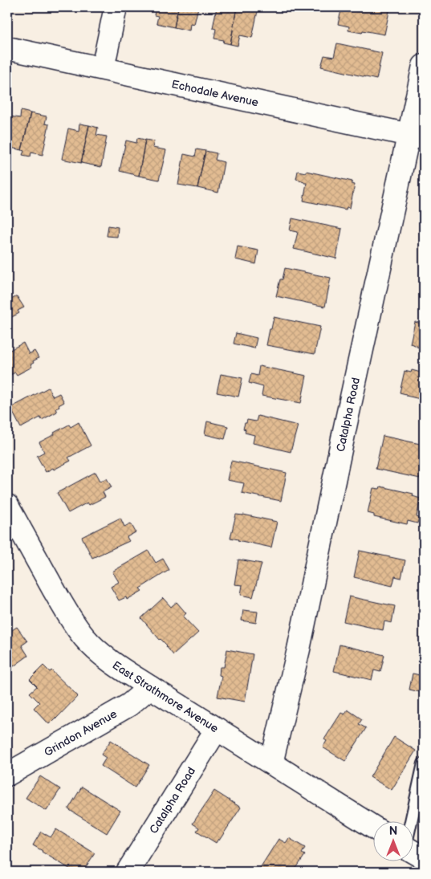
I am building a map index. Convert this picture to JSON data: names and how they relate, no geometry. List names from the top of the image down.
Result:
{
  "streets": {
    "street": [
      "Echodale Avenue",
      "Catalpha Road",
      "East Strathmore Avenue",
      "Grindon Avenue"
    ]
  },
  "crossings": [
    ["Echodale Avenue", "Catalpha Road"],
    ["Catalpha Road", "East Strathmore Avenue"],
    ["East Strathmore Avenue", "Grindon Avenue"]
  ],
  "north": "top"
}
